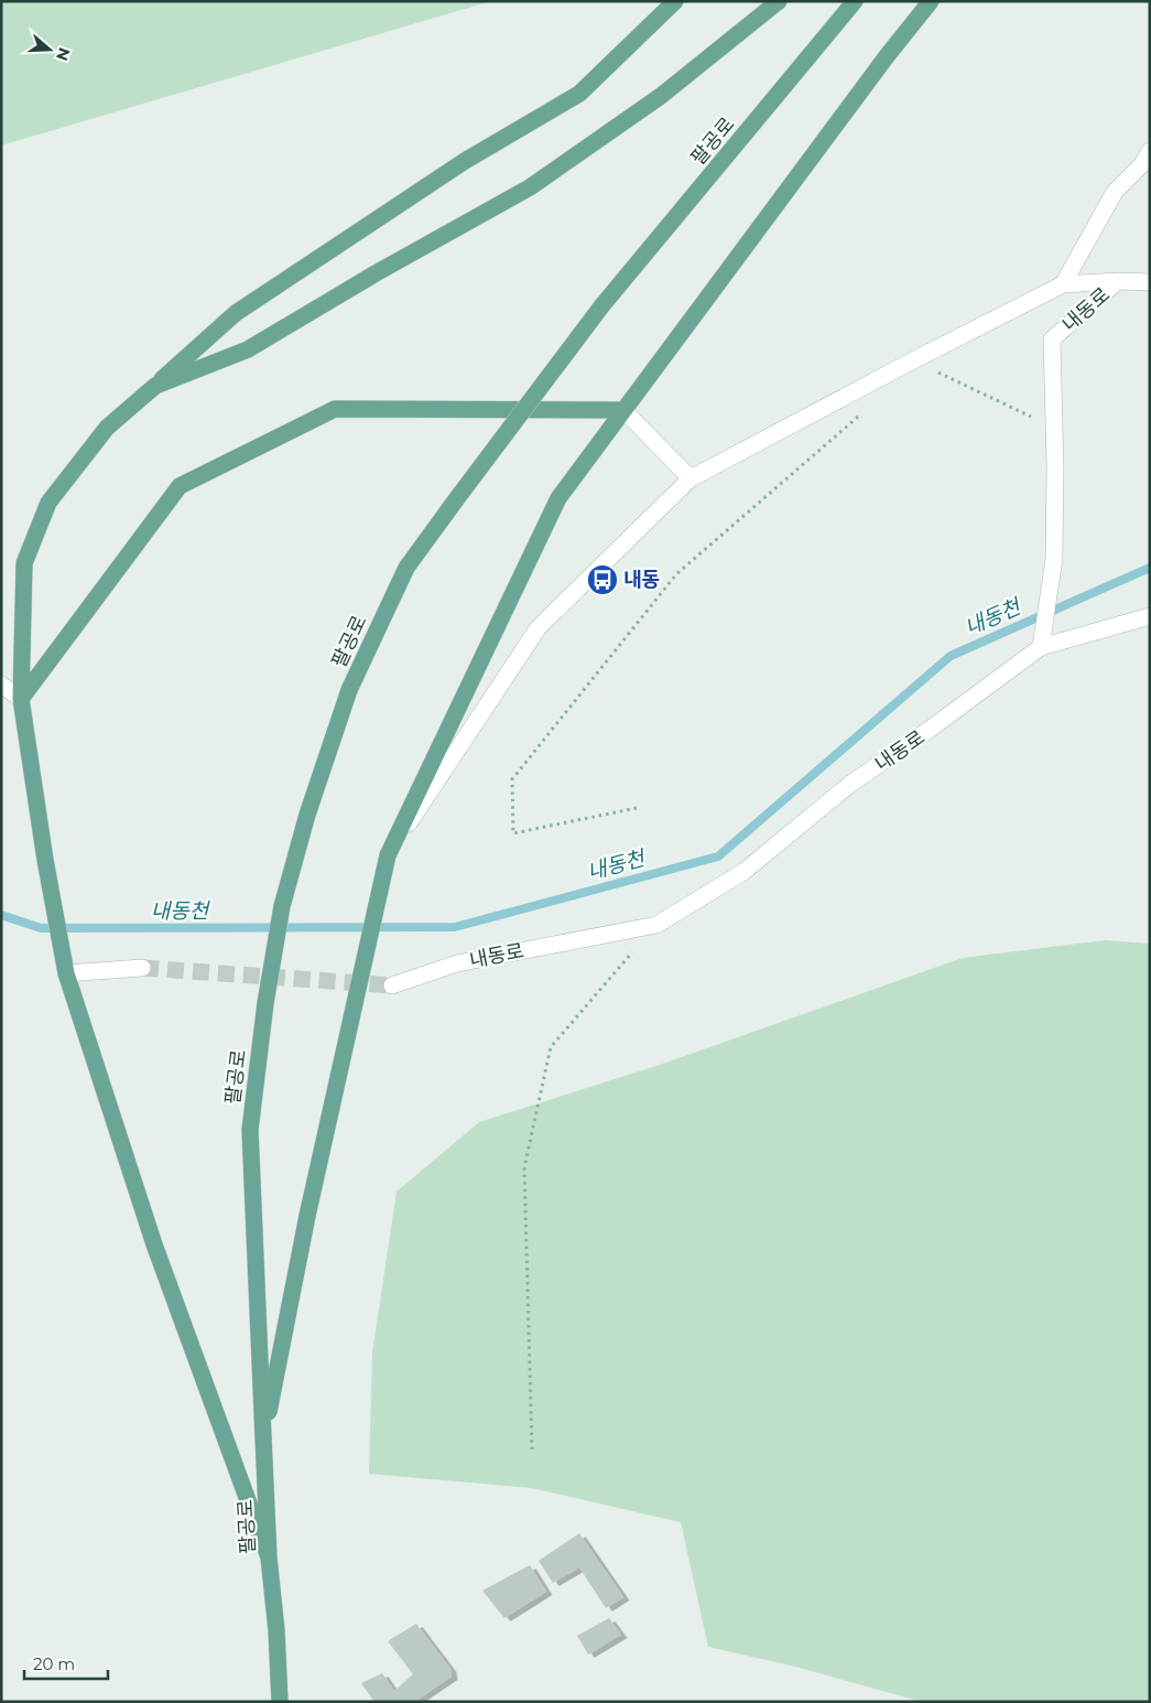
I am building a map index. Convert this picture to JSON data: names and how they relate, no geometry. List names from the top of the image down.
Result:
{
  "streets": {
    "main road": ["팔공로"],
    "street": ["내동로"]
  },
  "water": ["내동천"],
  "places": {
    "bus stop": ["내동"]
  },
  "scale_bar": "20 m",
  "north": "right"
}
